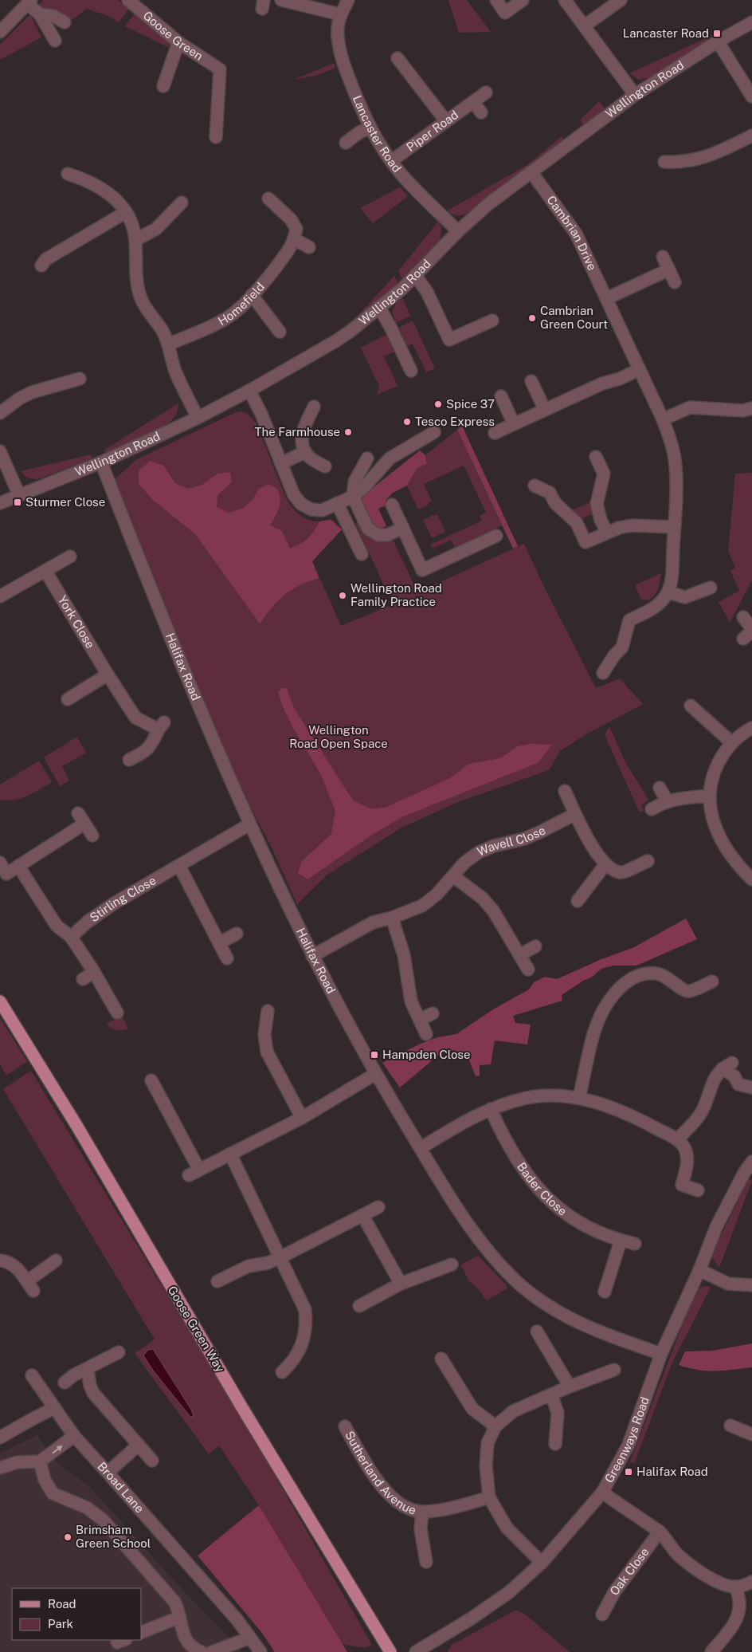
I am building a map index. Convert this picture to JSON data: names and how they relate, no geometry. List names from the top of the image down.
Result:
{
  "streets": {
    "main road": ["Goose Green Way"],
    "street": [
      "Goose Green",
      "Wellington Road",
      "Piper Road",
      "Lancaster Road",
      "Cambrian Drive",
      "Homefield",
      "York Close",
      "Halifax Road",
      "Wavell Close",
      "Stirling Close",
      "Bader Close",
      "Greenways Road",
      "Sutherland Avenue",
      "Broad Lane",
      "Oak Close"
    ]
  },
  "crossings": [
    ["Wellington Road", "Lancaster Road"],
    ["Wellington Road", "Cambrian Drive"],
    ["Wellington Road", "Halifax Road"],
    ["Piper Road", "Lancaster Road"],
    ["Halifax Road", "Wavell Close"],
    ["Halifax Road", "Stirling Close"],
    ["Halifax Road", "Greenways Road"]
  ],
  "parks": ["Wellington Road Open Space"],
  "places": {
    "transit": [
      "Lancaster Road",
      "Sturmer Close",
      "Hampden Close",
      "Halifax Road"
    ],
    "other": [
      "Cambrian Green Court",
      "Spice 37",
      "Tesco Express",
      "The Farmhouse",
      "Wellington Road Family Practice",
      "Brimsham Green School"
    ]
  },
  "legend": ["Road", "Park"]
}
